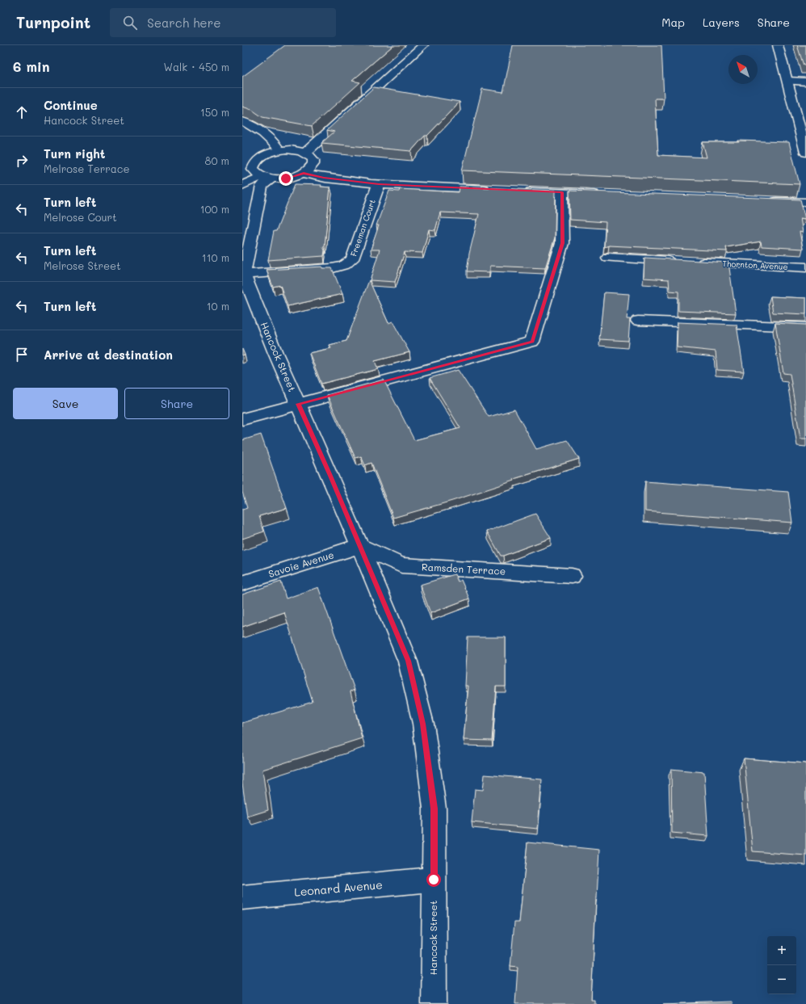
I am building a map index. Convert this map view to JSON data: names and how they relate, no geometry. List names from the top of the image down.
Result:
{
  "streets": {
    "street": [
      "Freeman Court",
      "Thornton Avenue",
      "Hancock Street",
      "Savoie Avenue",
      "Ramsden Terrace",
      "Leonard Avenue"
    ]
  },
  "crossings": [
    ["Freeman Court", "Hancock Street"],
    ["Hancock Street", "Savoie Avenue"],
    ["Hancock Street", "Ramsden Terrace"],
    ["Hancock Street", "Leonard Avenue"],
    ["Savoie Avenue", "Ramsden Terrace"]
  ],
  "north": "top left",
  "page": {
    "header": "Turnpoint",
    "search": "Search here",
    "nav": ["Map", "Layers", "Share"],
    "heading": ["6 min", "Walk · 450 m"],
    "list": [
      ["Continue", "Hancock Street", "150 m"],
      ["Turn right", "Melrose Terrace", "80 m"],
      ["Turn left", "Melrose Court", "100 m"],
      ["Turn left", "Melrose Street", "110 m"],
      ["Turn left", "10 m"],
      "Arrive at destination"
    ],
    "buttons": ["Save", "Share"],
    "map_buttons": ["+", "−"]
  }
}
